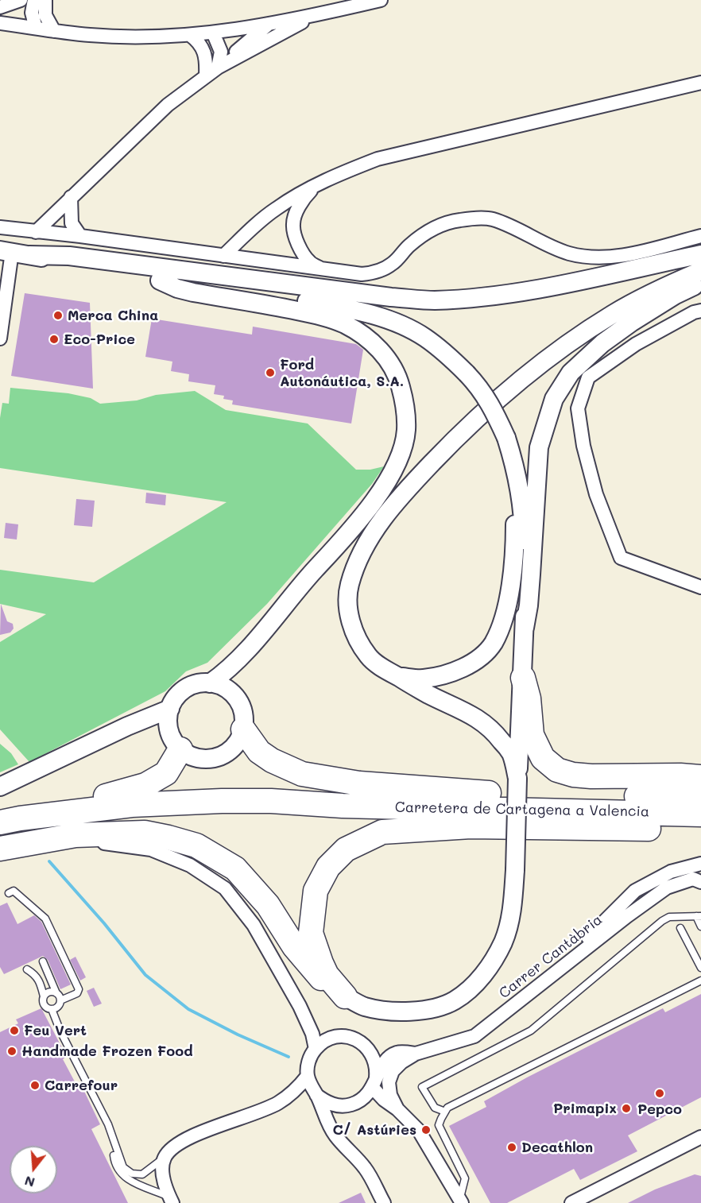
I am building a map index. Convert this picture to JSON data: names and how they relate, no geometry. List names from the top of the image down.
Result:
{
  "streets": {
    "highway": ["Carretera de Cartagena a Valencia"],
    "street": ["Carrer Cantàbria"]
  },
  "places": [
    "Merca China",
    "Eco-Price",
    "Ford Autonáutica, S.A.",
    "Feu Vert",
    "Handmade Frozen Food",
    "Carrefour",
    "Pepco",
    "Primapix",
    "C/ Astúries",
    "Decathlon"
  ],
  "north": "bottom"
}
